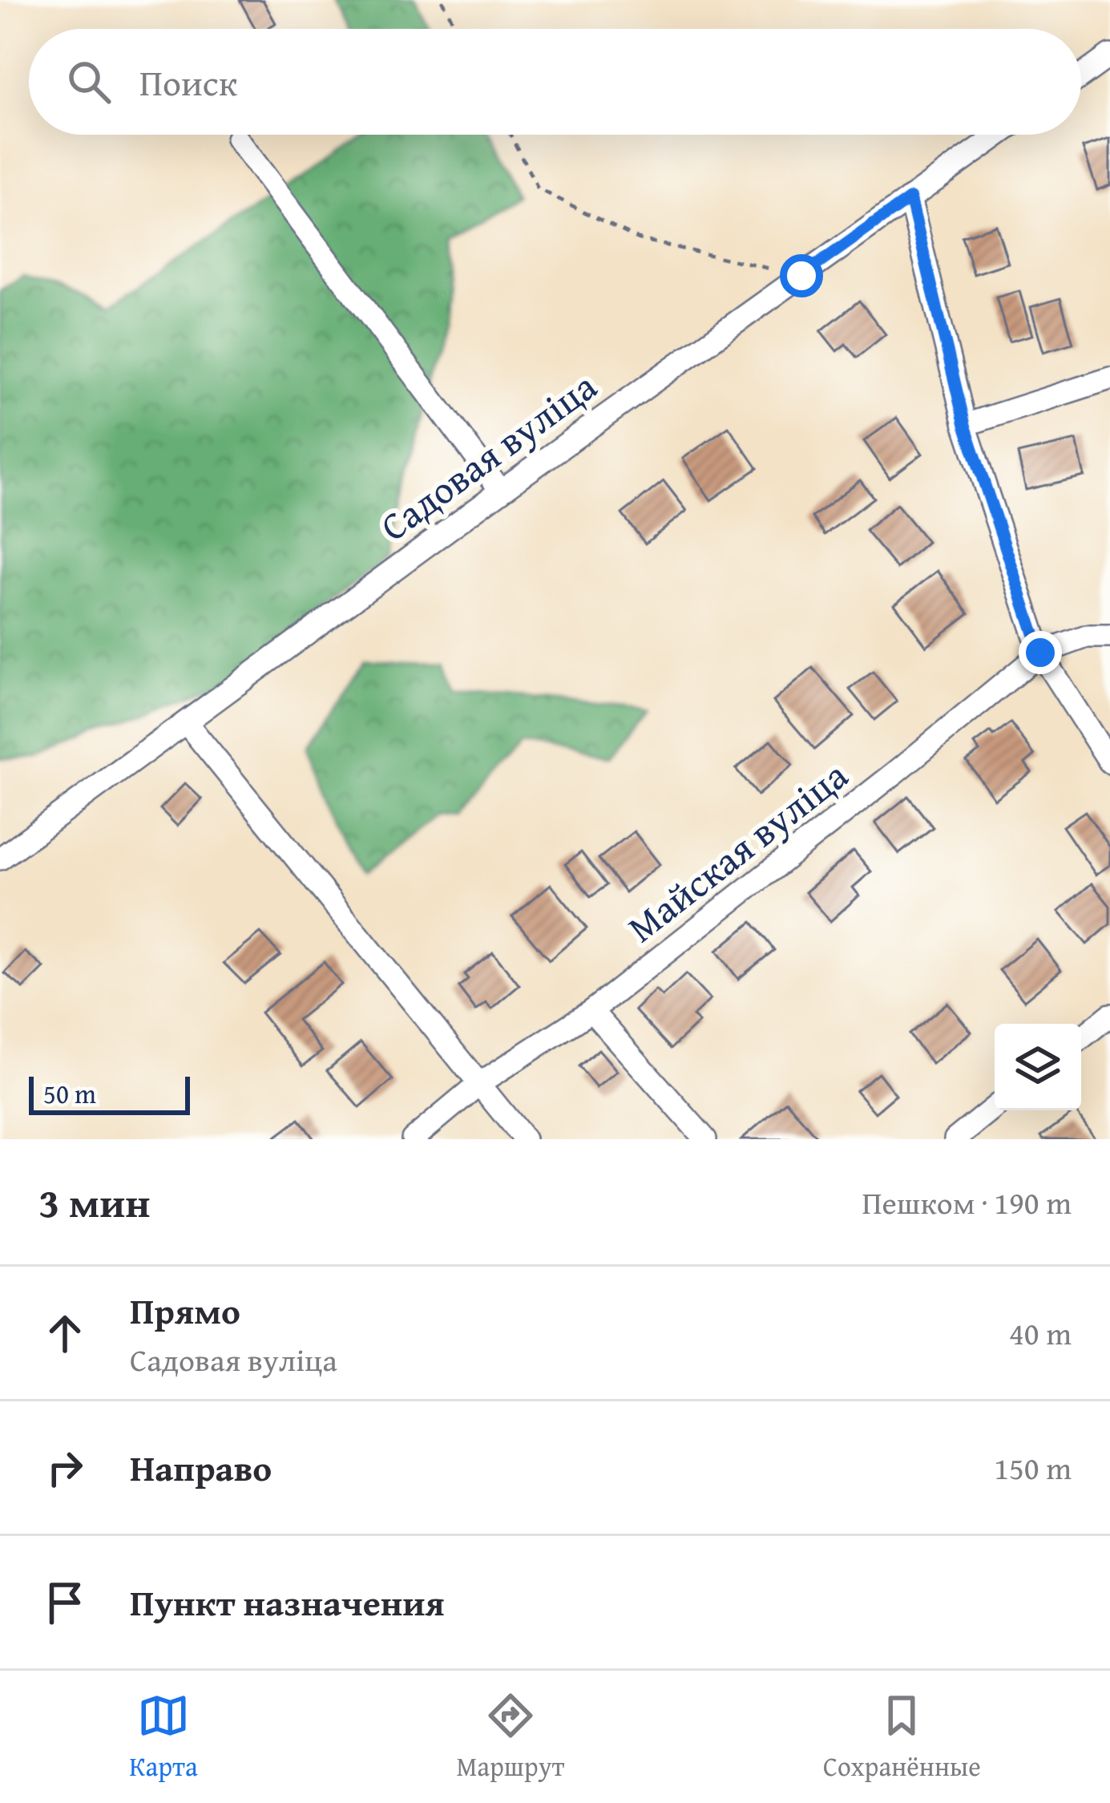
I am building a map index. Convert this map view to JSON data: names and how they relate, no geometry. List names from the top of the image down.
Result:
{
  "streets": {
    "street": ["Садовая вуліца", "Майская вуліца"]
  },
  "scale_bar": "50 m",
  "page": {
    "search": "Поиск",
    "scale": "50 m",
    "heading": ["3 мин", "Пешком · 190 m"],
    "list": [
      ["Прямо", "Садовая вуліца", "40 m"],
      ["Направо", "150 m"],
      "Пункт назначения"
    ],
    "nav": ["Карта", "Маршрут", "Сохранённые"]
  }
}
